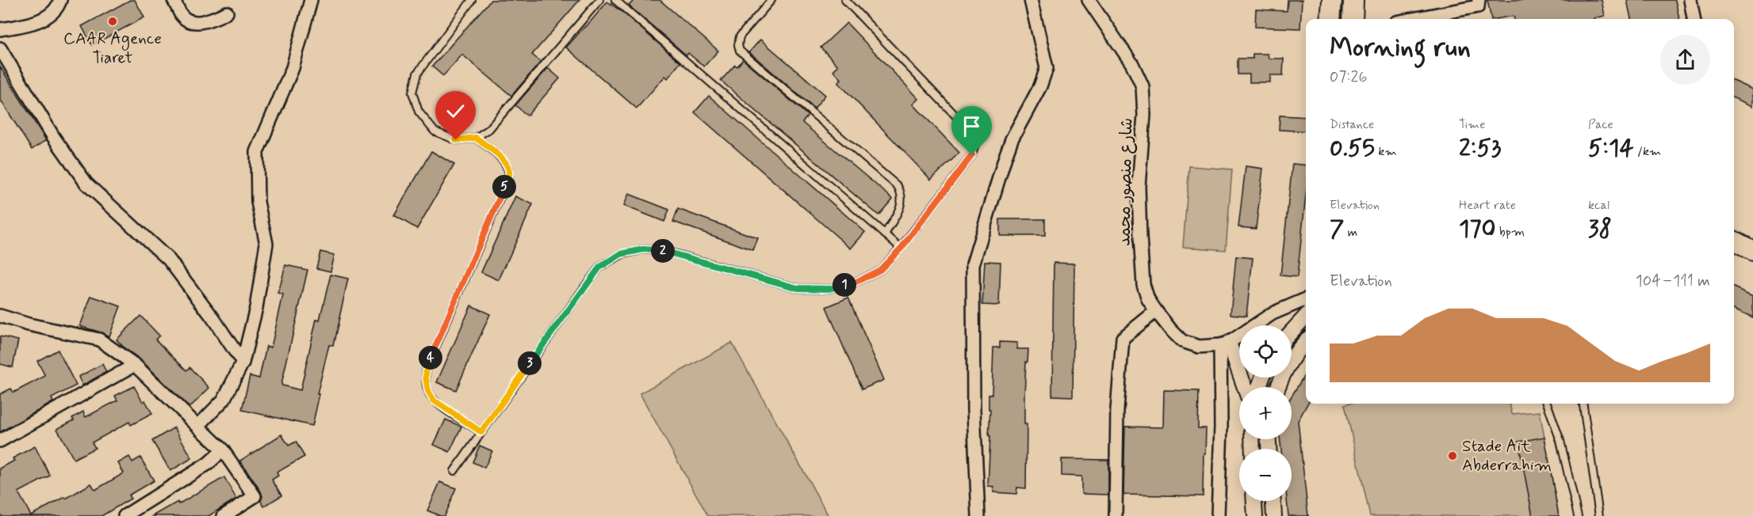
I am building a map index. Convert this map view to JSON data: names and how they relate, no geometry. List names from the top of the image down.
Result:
{
  "streets": {
    "street": ["شارع منصور محمد"]
  },
  "places": ["CAAR Agence Tiaret", "Stade Ait Abderrahim"],
  "page": {
    "heading": ["Morning run", "07:26"],
    "stats": [
      ["Distance", "0.55 km"],
      ["Time", "2:53"],
      ["Pace", "5:14 /km"],
      ["Elevation", "7 m"],
      ["Heart rate", "170 bpm"],
      ["kcal", "38"]
    ],
    "pins": [
      "5",
      "2",
      "1",
      "4",
      "3"
    ],
    "chart": ["Elevation", "104–111 m"],
    "map_buttons": ["+", "−"]
  }
}
